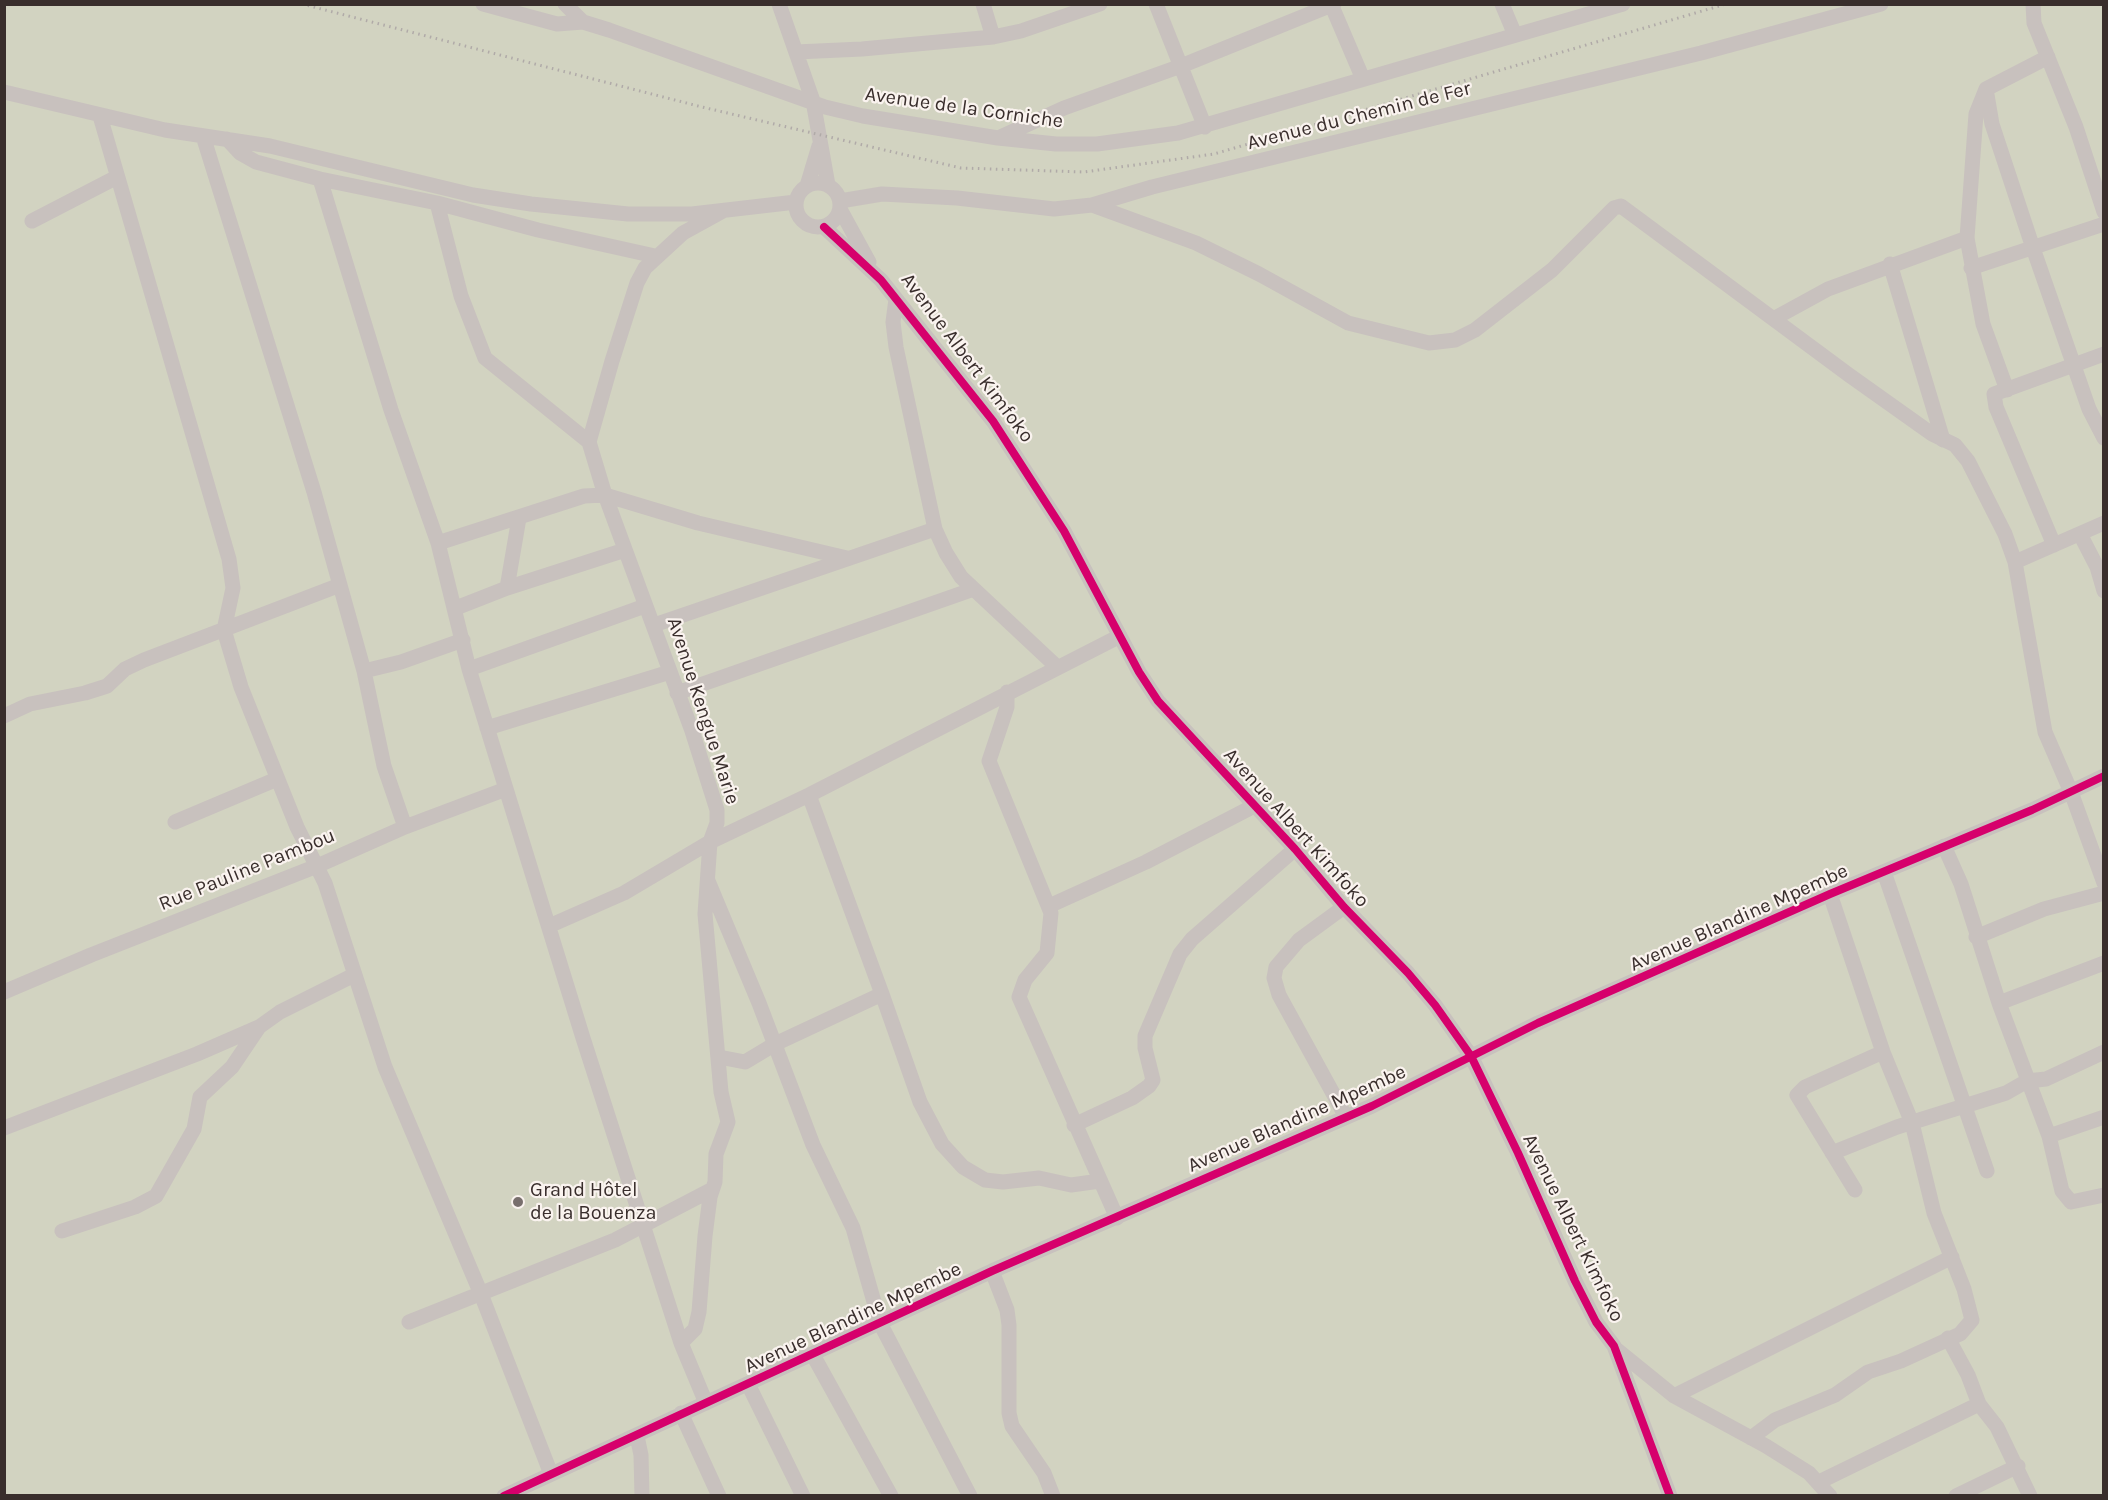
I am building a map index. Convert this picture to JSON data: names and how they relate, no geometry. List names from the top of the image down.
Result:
{
  "streets": {
    "street": [
      "Avenue de la Corniche",
      "Avenue du Chemin de Fer",
      "Avenue Albert Kimfoko",
      "Avenue Kengue Marie",
      "Rue Pauline Pambou",
      "Avenue Blandine Mpembe"
    ]
  },
  "crossings": [
    ["Avenue du Chemin de Fer", "Avenue Albert Kimfoko"],
    ["Avenue Albert Kimfoko", "Avenue Blandine Mpembe"]
  ],
  "places": ["Grand Hôtel de la Bouenza"]
}
